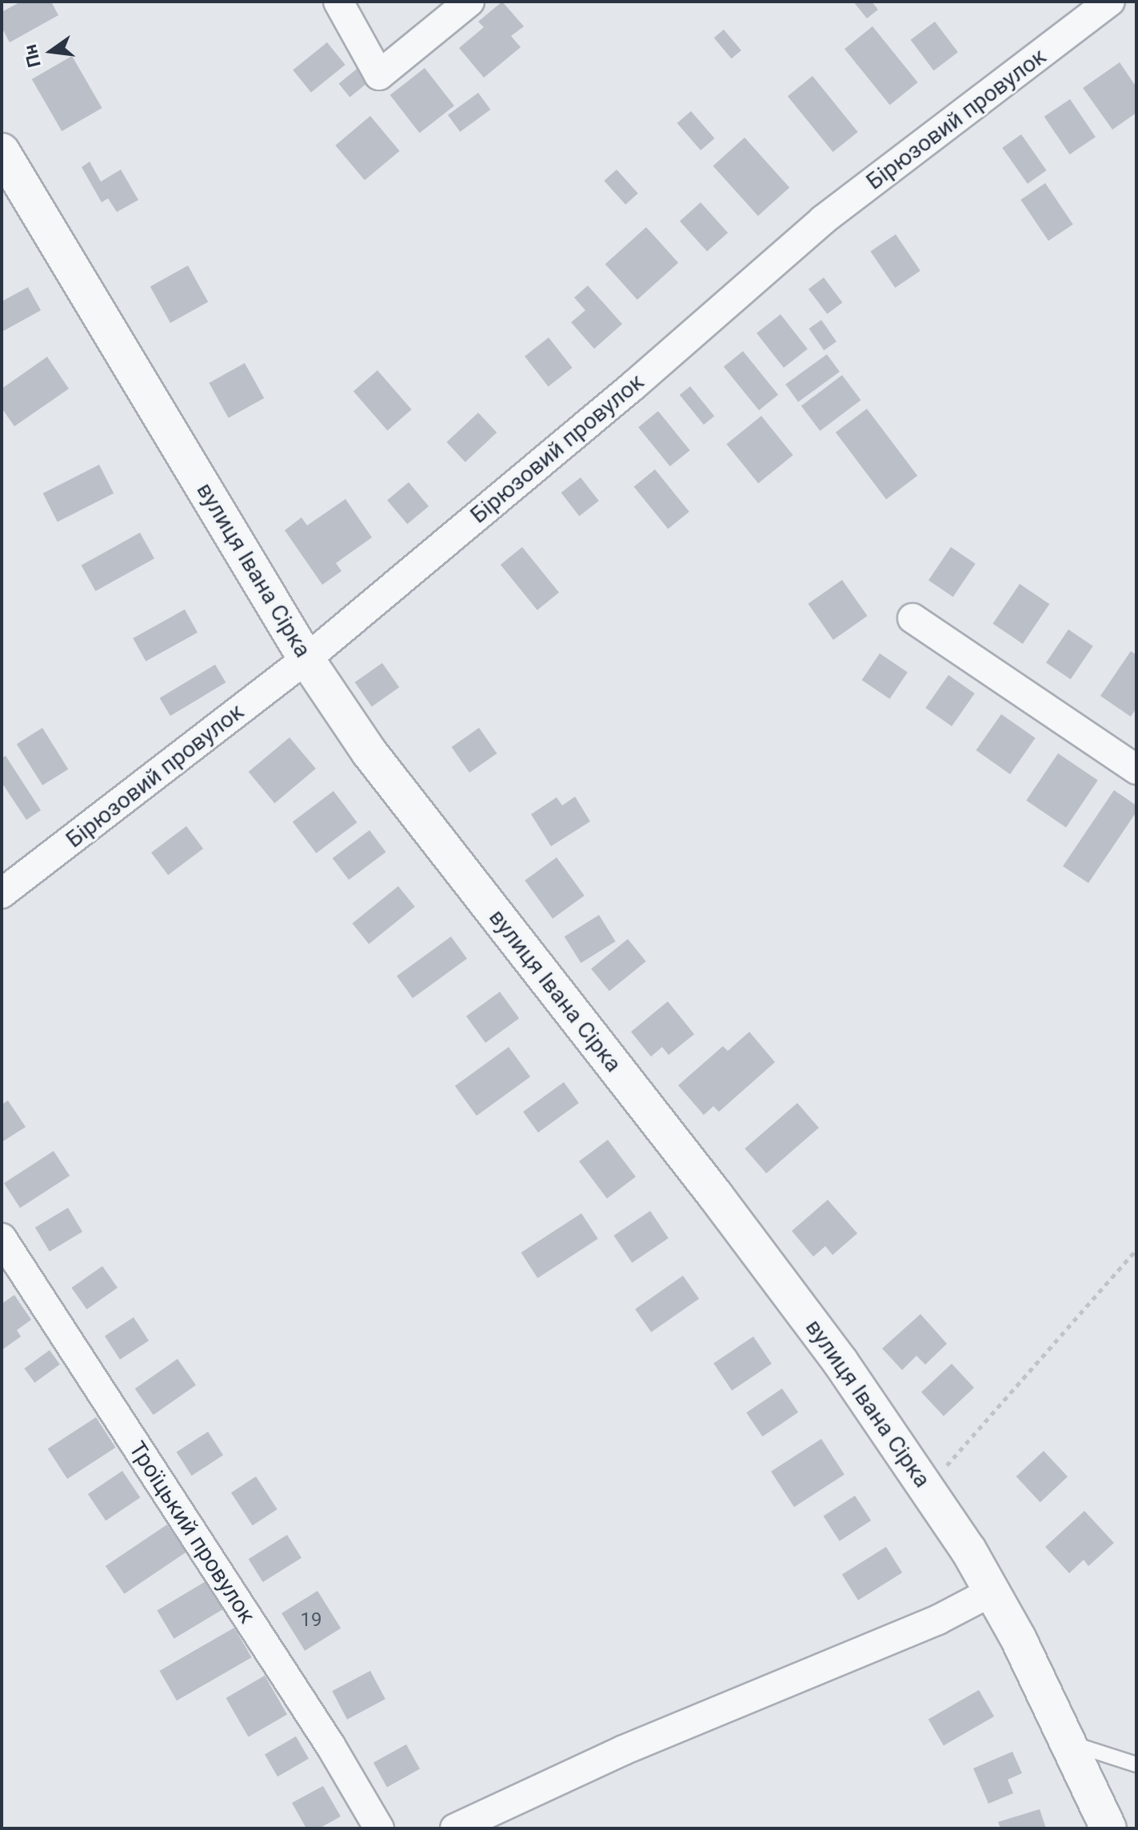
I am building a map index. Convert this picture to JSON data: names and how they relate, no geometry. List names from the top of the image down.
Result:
{
  "streets": {
    "street": ["Бірюзовий провулок", "вулиця Івана Сірка", "Троїцький провулок"]
  },
  "crossings": [
    ["Бірюзовий провулок", "вулиця Івана Сірка"]
  ],
  "house_numbers": ["19"],
  "north": "left"
}
